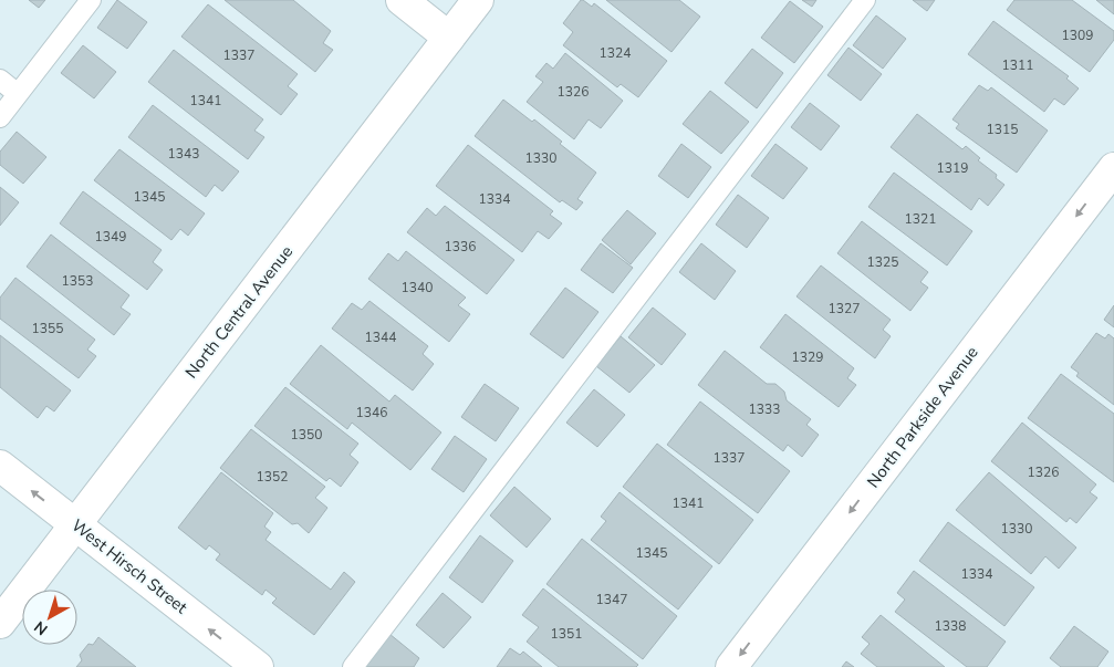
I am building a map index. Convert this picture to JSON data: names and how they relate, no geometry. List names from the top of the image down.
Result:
{
  "streets": {
    "street": ["North Central Avenue", "North Parkside Avenue", "West Hirsch Street"]
  },
  "crossings": [
    ["North Central Avenue", "West Hirsch Street"]
  ],
  "one_way": ["North Parkside Avenue", "West Hirsch Street"],
  "house_numbers": [
    "1309",
    "1324",
    "1337",
    "1311",
    "1326",
    "1341",
    "1315",
    "1343",
    "1330",
    "1319",
    "1345",
    "1334",
    "1321",
    "1349",
    "1336",
    "1325",
    "1353",
    "1340",
    "1327",
    "1355",
    "1344",
    "1329",
    "1333",
    "1346",
    "1350",
    "1337",
    "1326",
    "1352",
    "1341",
    "1330",
    "1345",
    "1334",
    "1347",
    "1338",
    "1351"
  ],
  "north": "bottom left"
}
